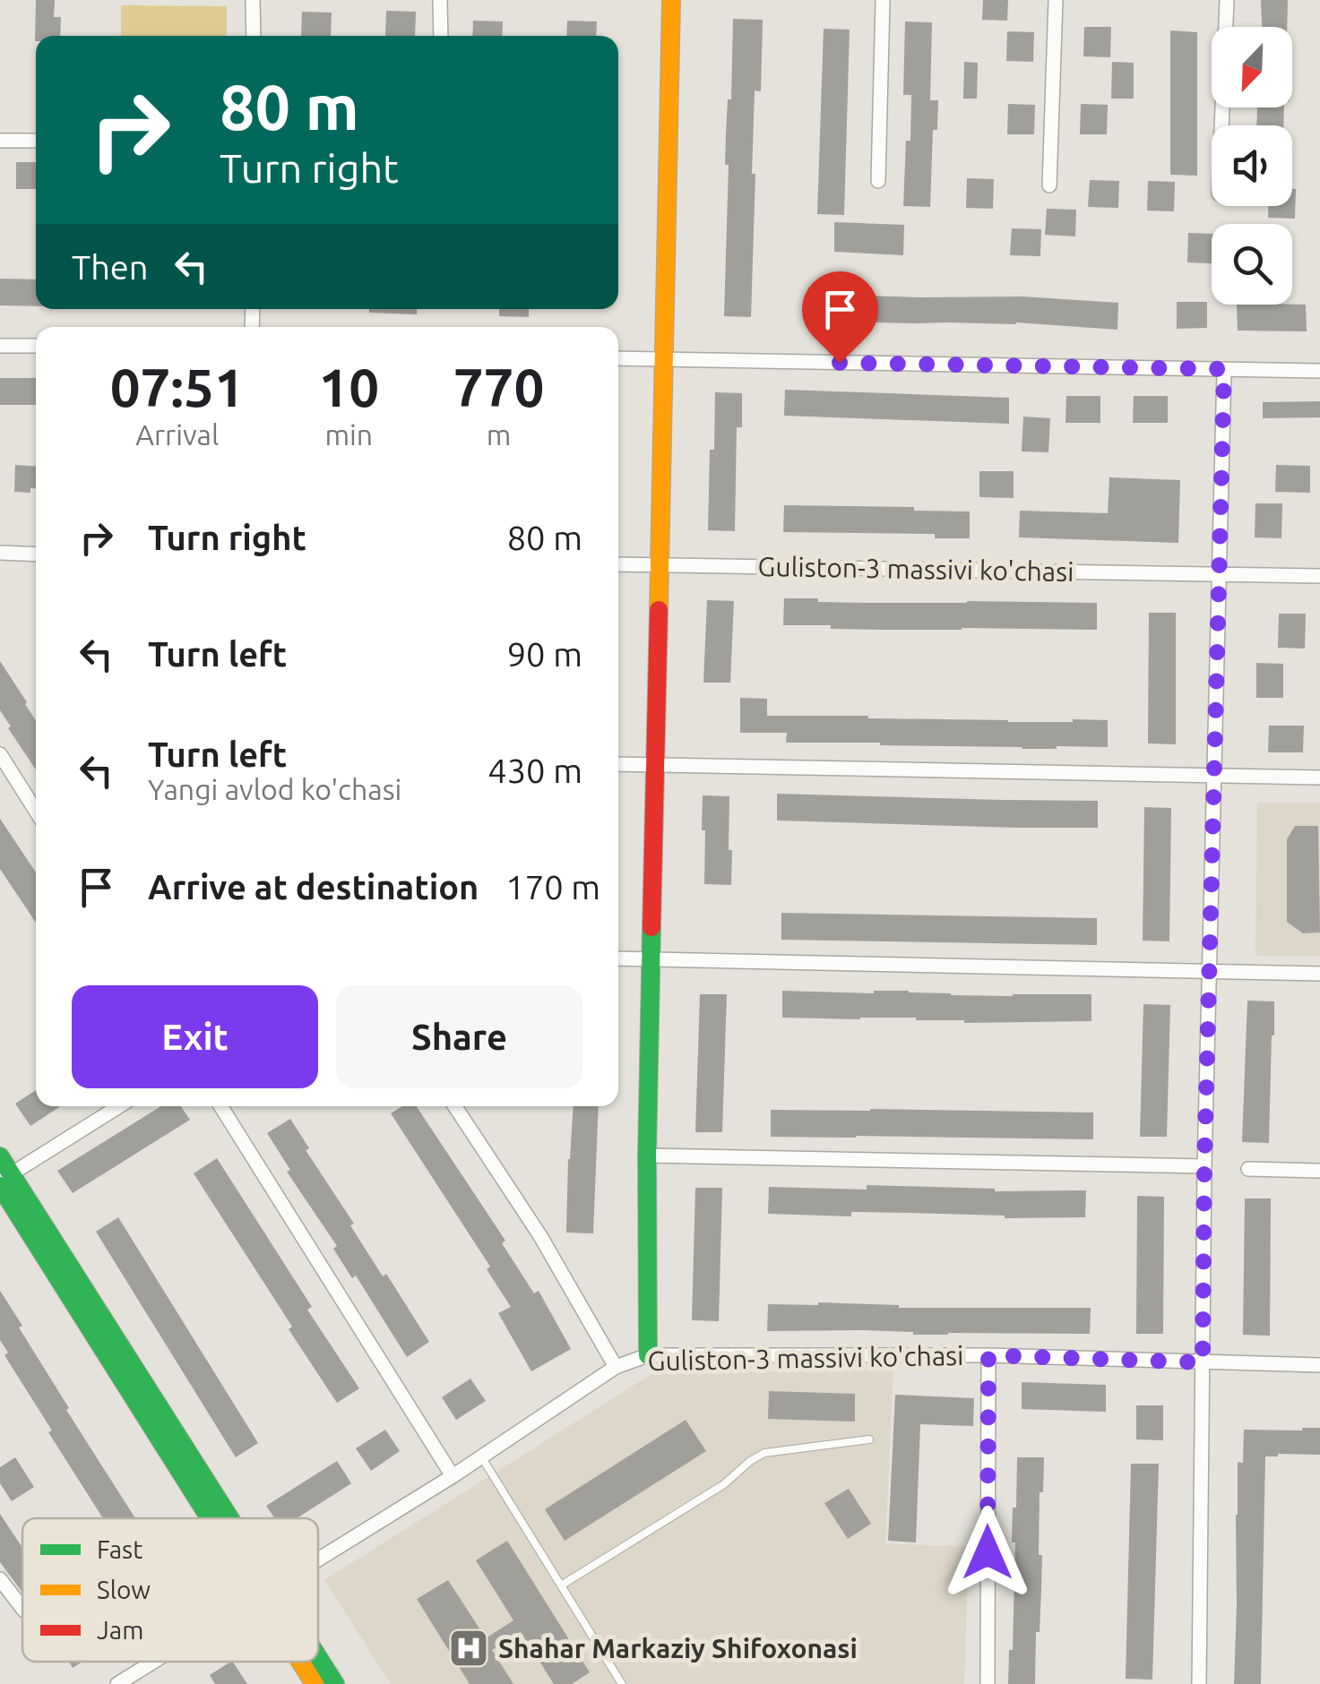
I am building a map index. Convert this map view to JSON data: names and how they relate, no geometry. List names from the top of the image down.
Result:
{
  "streets": {
    "street": ["Guliston-3 massivi ko'chasi"]
  },
  "places": {
    "hospital": ["Shahar Markaziy Shifoxonasi"]
  },
  "legend": ["Fast", "Slow", "Jam"],
  "north": "bottom left",
  "page": {
    "turn": ["80 m", "Turn right"],
    "then": "Then",
    "eta": [
      "07:51",
      "Arrival",
      "10",
      "min",
      "770",
      "m"
    ],
    "list": [
      {
        "name": "Turn right",
        "value": "80 m"
      },
      {
        "name": "Turn left",
        "value": "90 m"
      },
      {
        "name": "Turn left",
        "note": "Yangi avlod ko'chasi",
        "value": "430 m"
      },
      {
        "name": "Arrive at destination",
        "value": "170 m"
      }
    ],
    "buttons": ["Exit", "Share"]
  }
}
